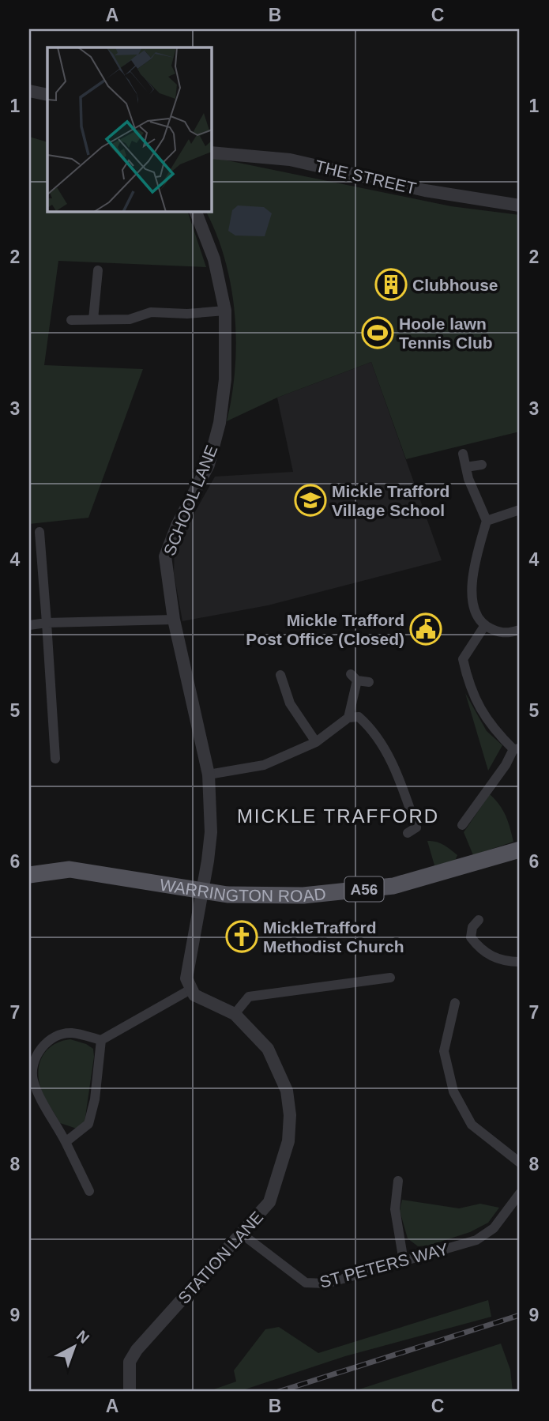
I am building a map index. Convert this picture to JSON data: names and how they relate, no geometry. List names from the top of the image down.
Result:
{
  "streets": {
    "main road": ["WARRINGTON ROAD", "A56"],
    "street": [
      "THE STREET",
      "SCHOOL LANE",
      "STATION LANE",
      "ST PETERS WAY"
    ]
  },
  "crossings": [
    ["SCHOOL LANE", "WARRINGTON ROAD"],
    ["STATION LANE", "ST PETERS WAY"]
  ],
  "districts": ["MICKLE TRAFFORD"],
  "places": {
    "building": ["Clubhouse"],
    "sports": ["Hoole lawn Tennis Club"],
    "school or university": ["Mickle Trafford Village School"],
    "public building": ["Mickle Trafford Post Office (Closed)"],
    "church": ["MickleTrafford Methodist Church"]
  },
  "north": "top right",
  "grid": {
    "columns": ["A", "B", "C"],
    "rows": [
      "1",
      "2",
      "3",
      "4",
      "5",
      "6",
      "7",
      "8",
      "9"
    ]
  }
}
